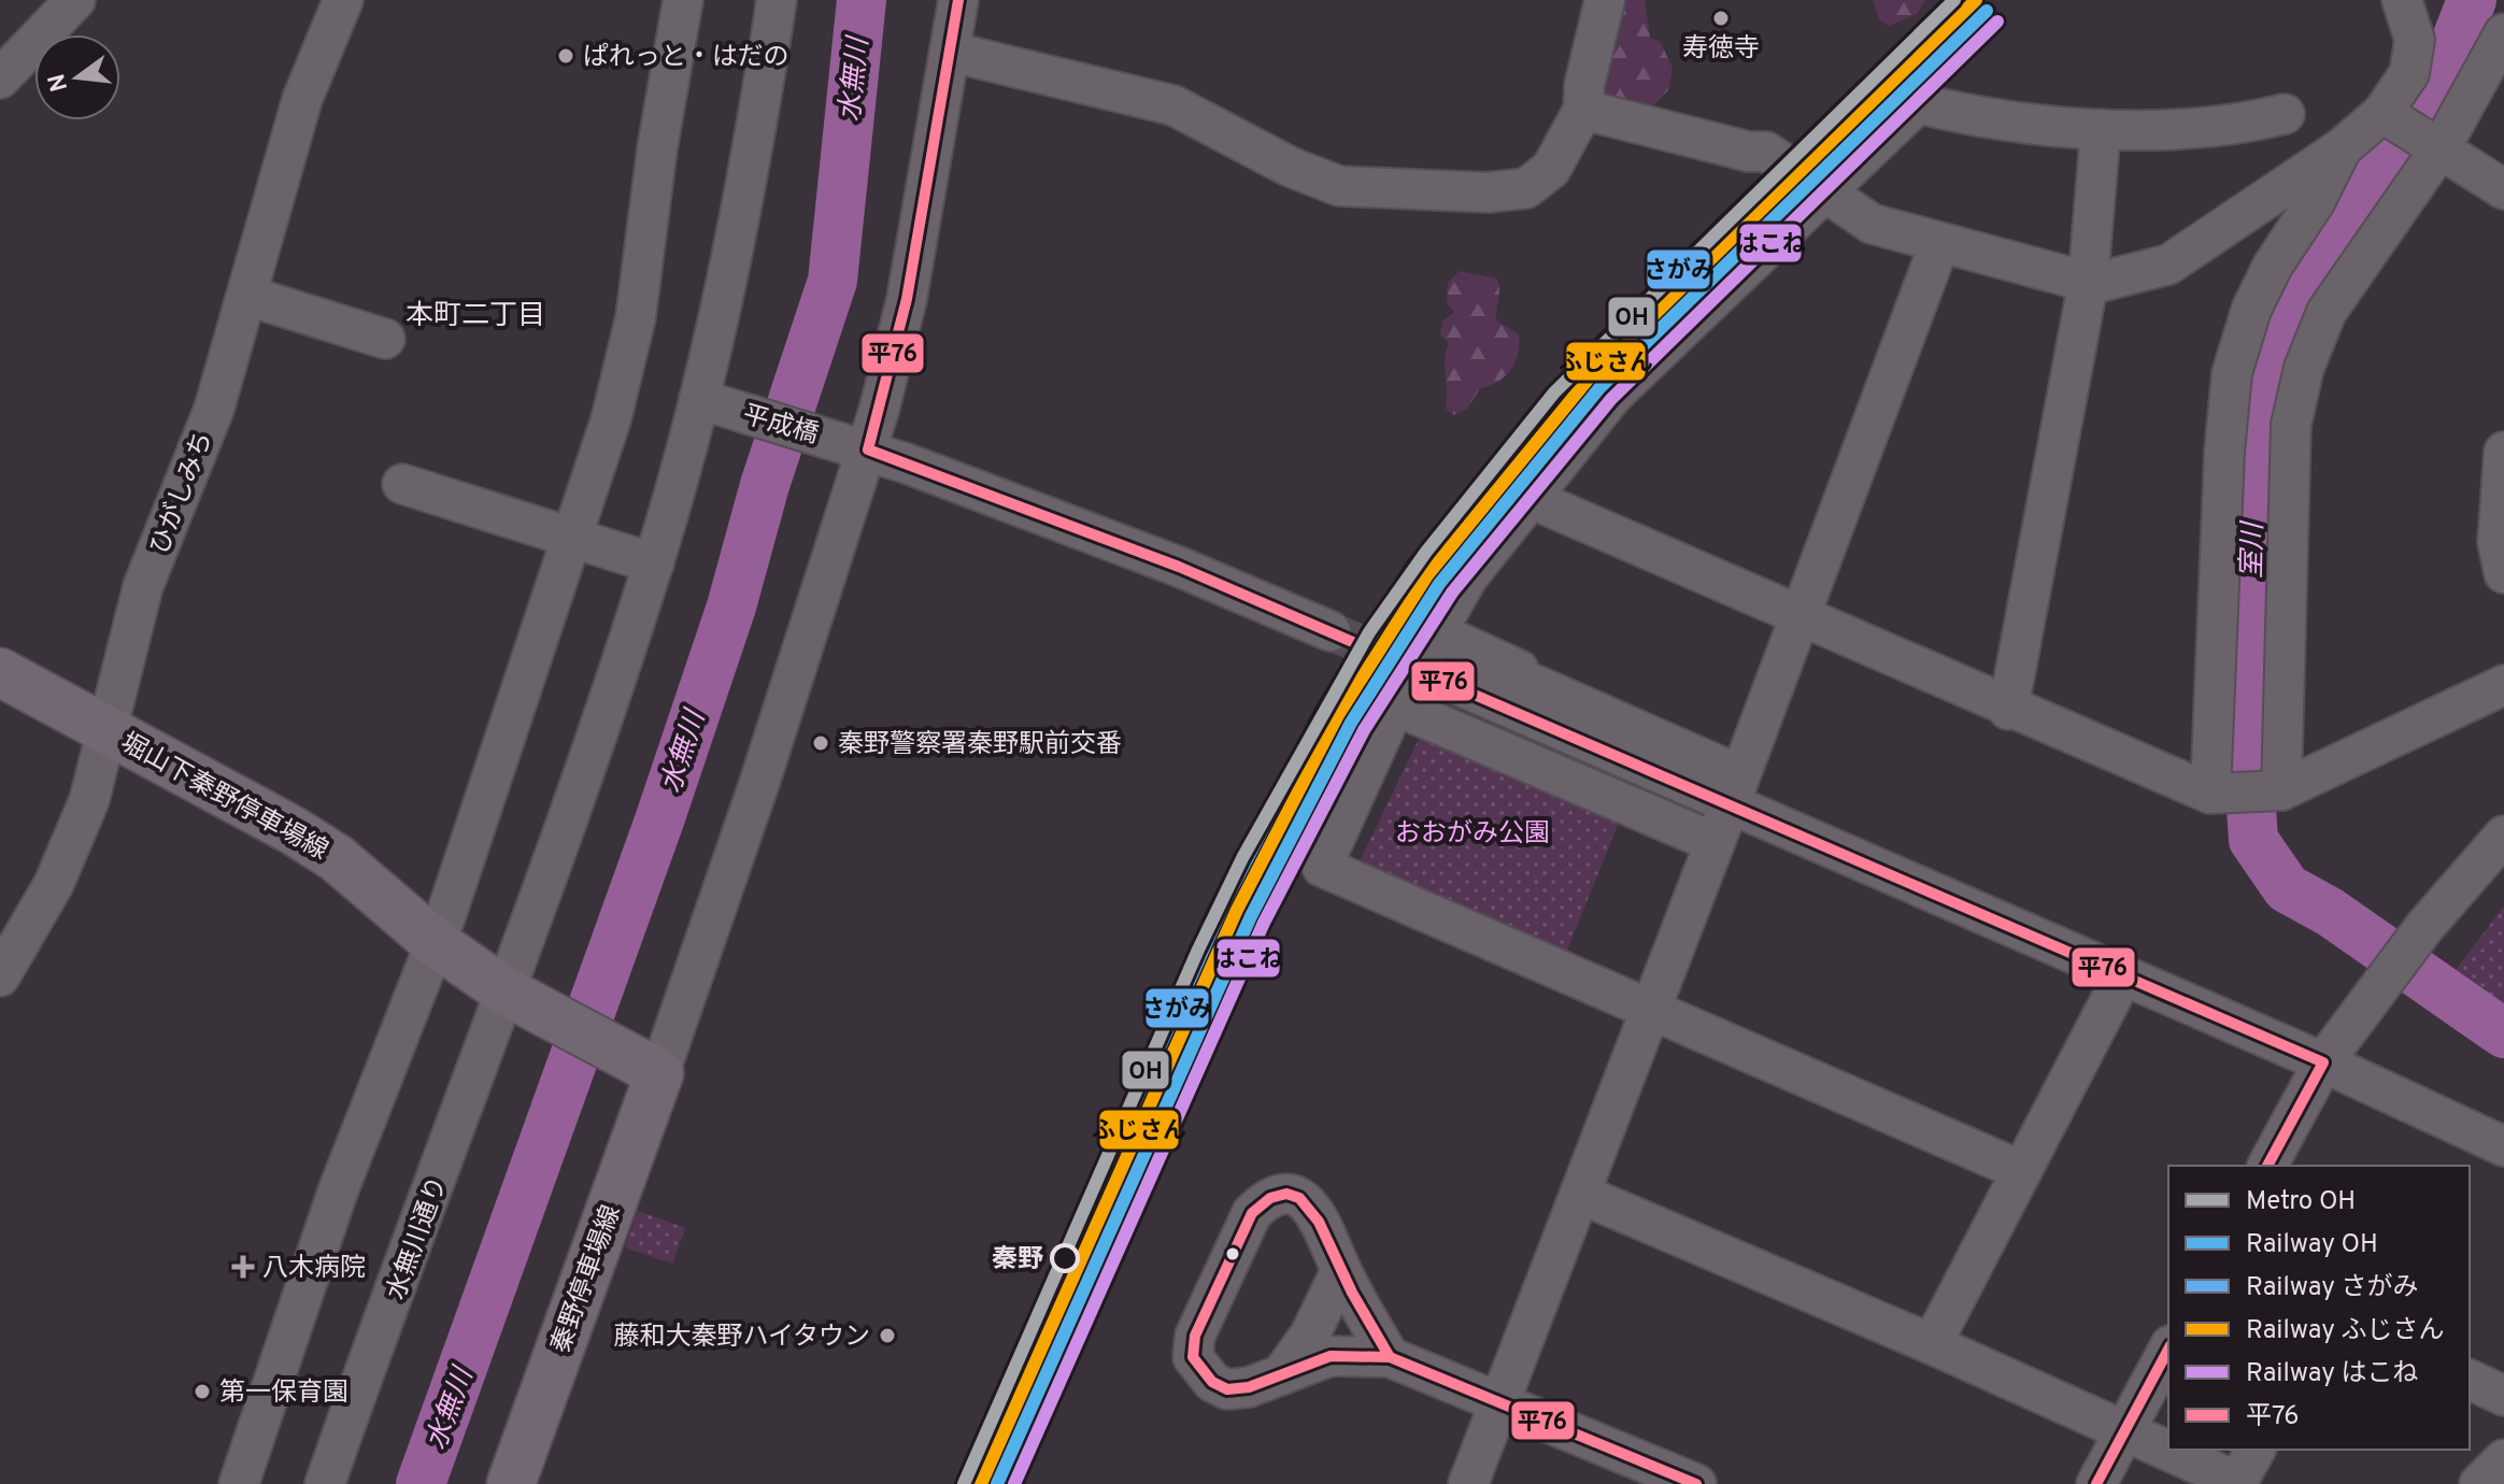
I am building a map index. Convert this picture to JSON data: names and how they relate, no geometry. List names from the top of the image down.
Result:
{
  "streets": {
    "main road": ["堀山下秦野停車場線", "秦野停車場線"],
    "street": ["平成橋", "ひがしみち", "水無川通り"]
  },
  "crossings": [
    ["平成橋", "水無川通り"],
    ["ひがしみち", "堀山下秦野停車場線"],
    ["堀山下秦野停車場線", "水無川通り"],
    ["堀山下秦野停車場線", "秦野停車場線"]
  ],
  "districts": ["本町二丁目"],
  "water": ["水無川", "室川"],
  "parks": ["おおがみ公園"],
  "places": {
    "other": [
      "寿徳寺",
      "ぱれっと・はだの",
      "秦野警察署秦野駅前交番",
      "秦野",
      "藤和大秦野ハイタウン",
      "第一保育園"
    ],
    "health": ["八木病院"]
  },
  "lines": [
    "metro line OH",
    "rail line さがみ",
    "rail line ふじさん",
    "transit line 平76",
    "rail line OH",
    "rail line はこね"
  ],
  "legend": [
    "Metro OH",
    "Railway OH",
    "Railway さがみ",
    "Railway ふじさん",
    "Railway はこね",
    "平76"
  ],
  "north": "left"
}
